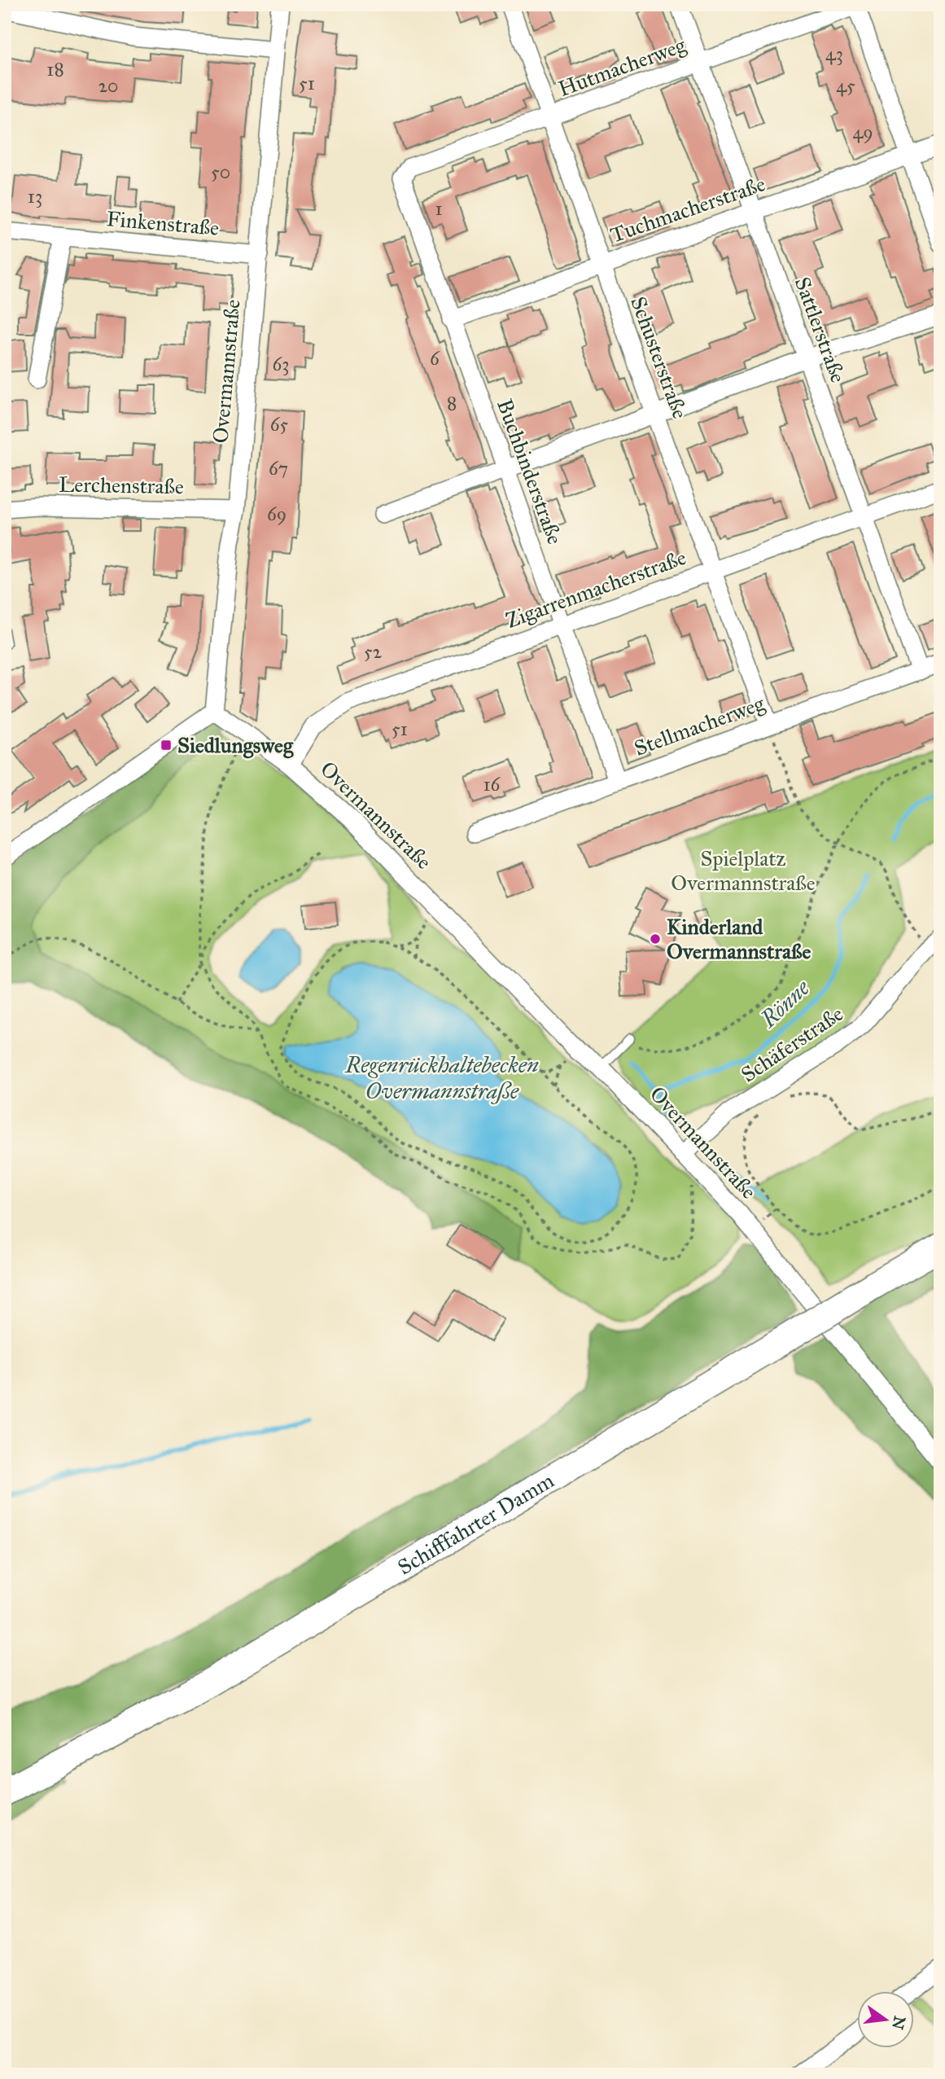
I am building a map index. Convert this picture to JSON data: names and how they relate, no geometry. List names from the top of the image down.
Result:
{
  "streets": {
    "main road": ["Schifffahrter Damm"],
    "street": [
      "Hutmacherweg",
      "Tuchmacherstraße",
      "Finkenstraße",
      "Sattlerstraße",
      "Schusterstraße",
      "Overmannstraße",
      "Buchbinderstraße",
      "Lerchenstraße",
      "Zigarrenmacherstraße",
      "Stellmacherweg",
      "Schäferstraße"
    ]
  },
  "crossings": [
    ["Hutmacherweg", "Sattlerstraße"],
    ["Hutmacherweg", "Schusterstraße"],
    ["Hutmacherweg", "Buchbinderstraße"],
    ["Tuchmacherstraße", "Sattlerstraße"],
    ["Tuchmacherstraße", "Schusterstraße"],
    ["Tuchmacherstraße", "Buchbinderstraße"],
    ["Finkenstraße", "Overmannstraße"],
    ["Sattlerstraße", "Zigarrenmacherstraße"],
    ["Sattlerstraße", "Stellmacherweg"],
    ["Schusterstraße", "Zigarrenmacherstraße"],
    ["Schusterstraße", "Stellmacherweg"],
    ["Overmannstraße", "Lerchenstraße"],
    ["Overmannstraße", "Zigarrenmacherstraße"],
    ["Overmannstraße", "Schäferstraße"],
    ["Buchbinderstraße", "Zigarrenmacherstraße"],
    ["Buchbinderstraße", "Stellmacherweg"]
  ],
  "water": ["Rönne", "Regenrückhaltebecken Overmannstraße"],
  "parks": ["Spielplatz Overmannstraße"],
  "places": {
    "transit": ["Siedlungsweg"],
    "other": ["Kinderland Overmannstraße"]
  },
  "house_numbers": [
    "43",
    "18",
    "51",
    "20",
    "45",
    "49",
    "50",
    "13",
    "1",
    "6",
    "63",
    "8",
    "65",
    "67",
    "69",
    "52",
    "51",
    "16"
  ],
  "north": "right"
}
